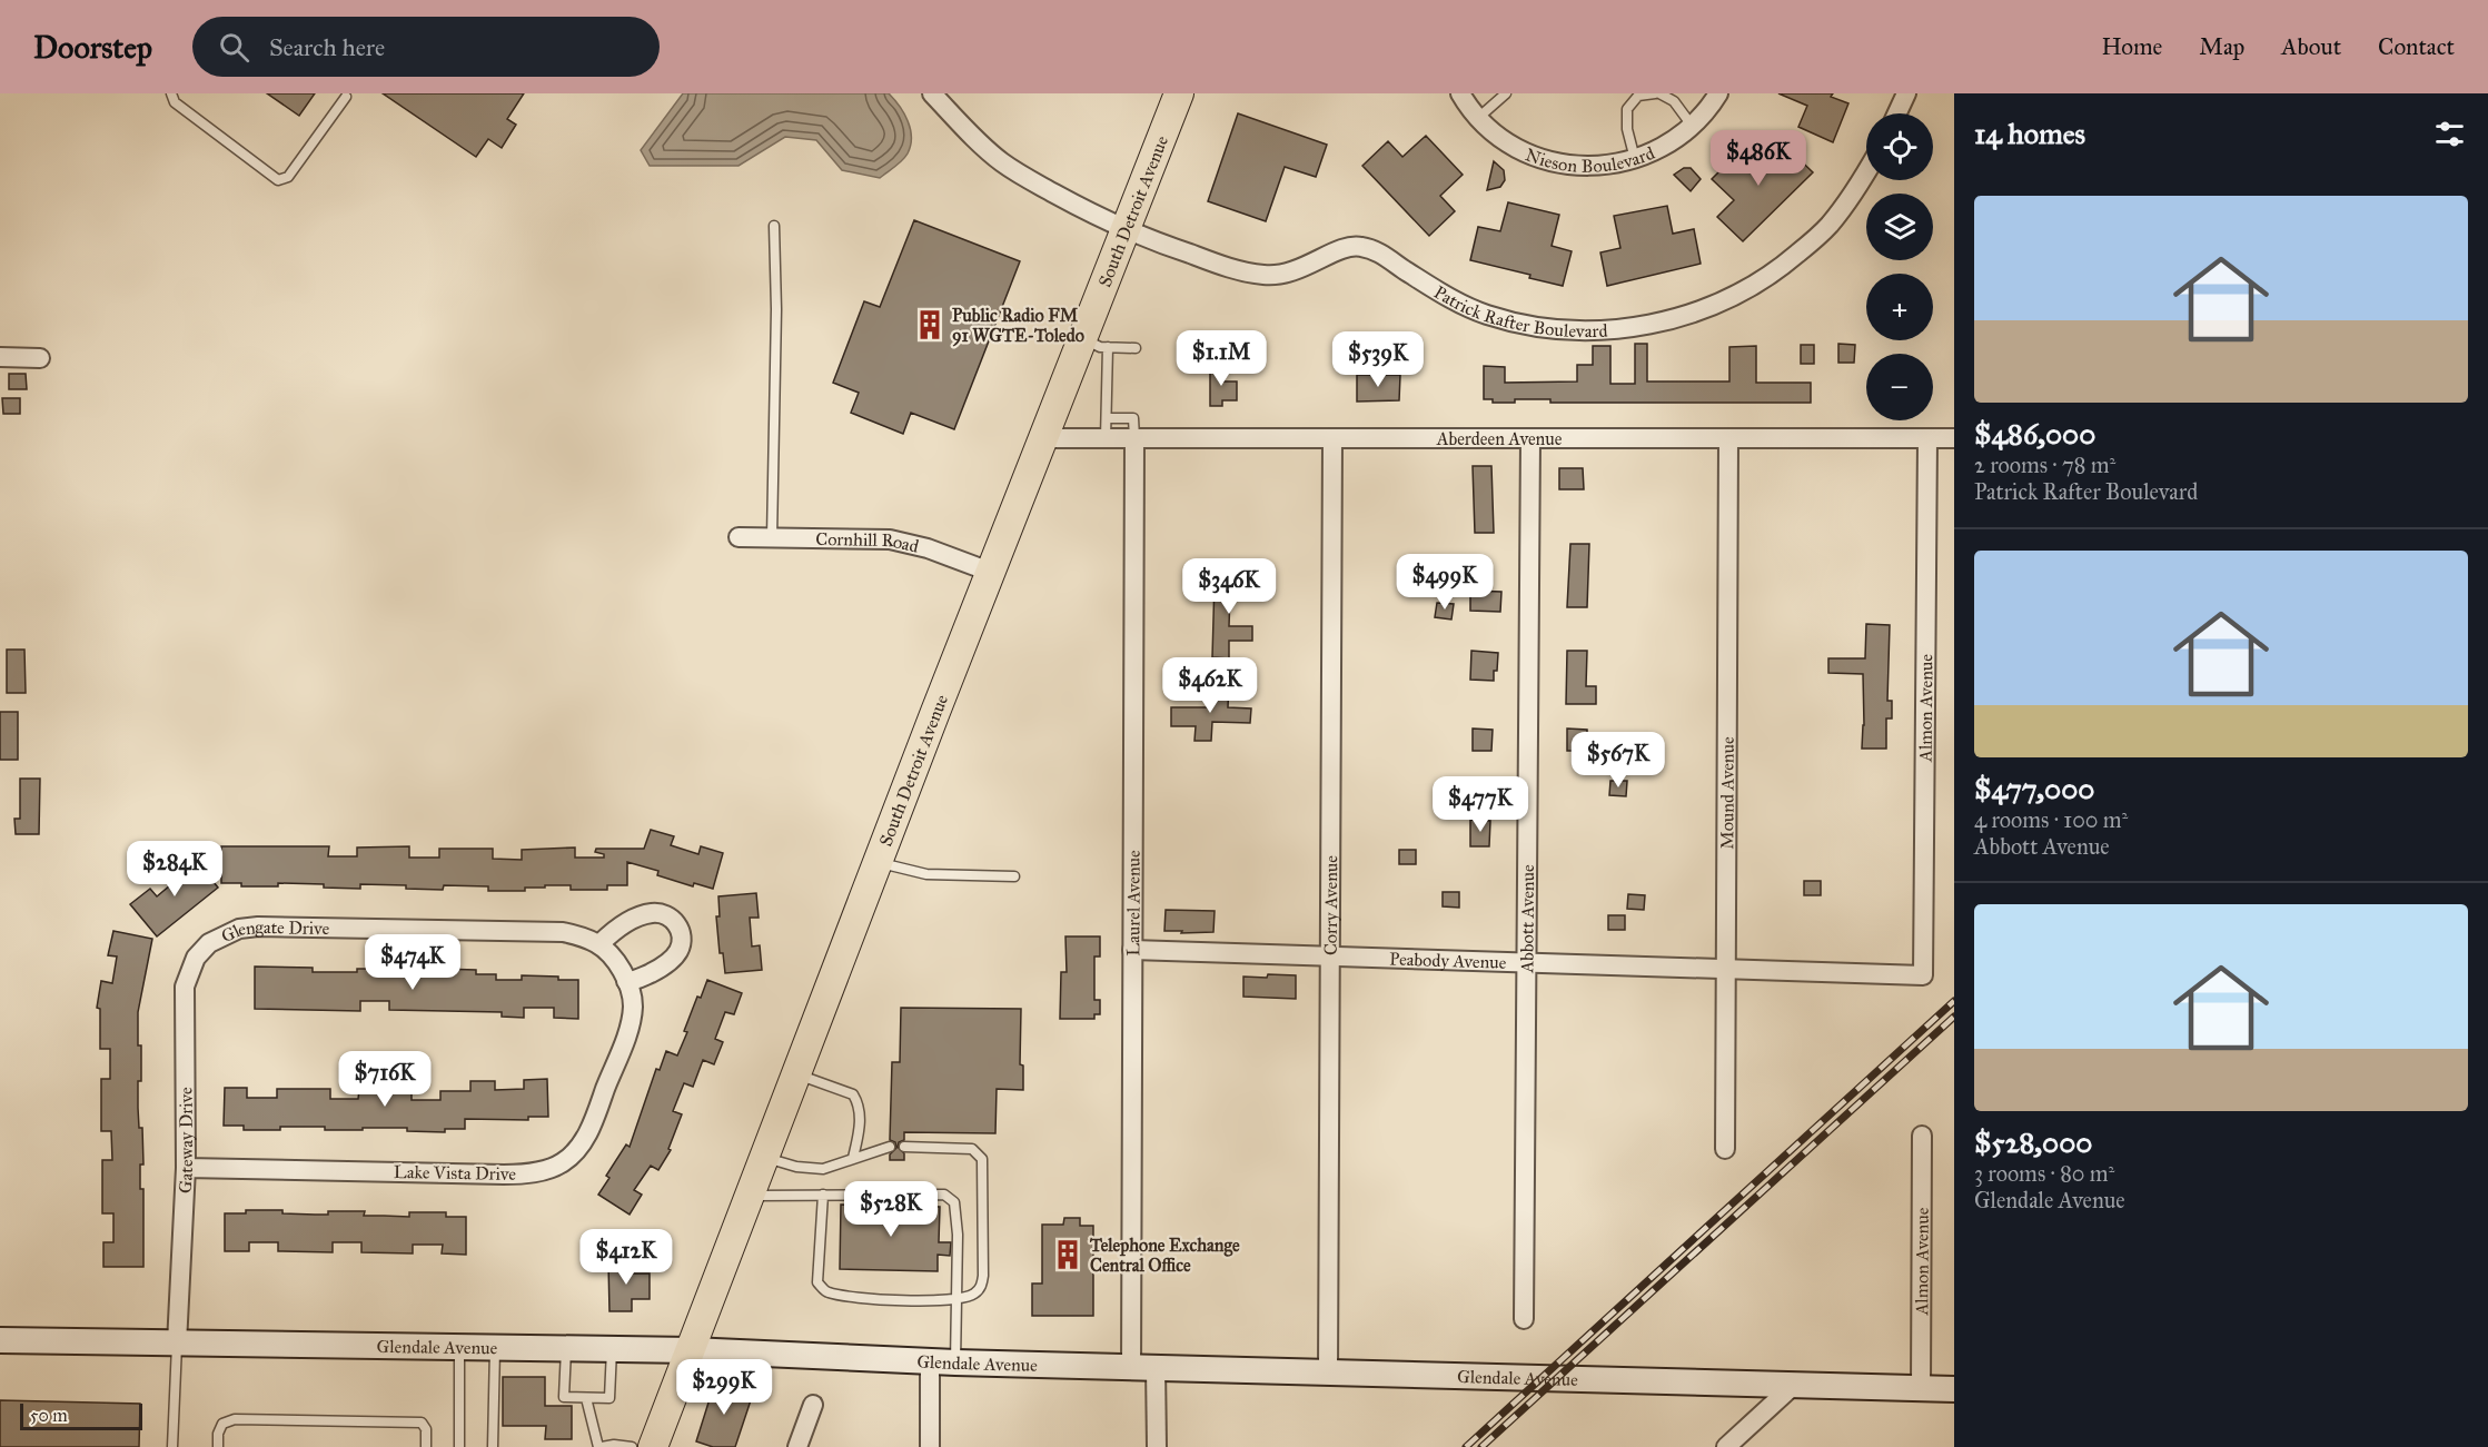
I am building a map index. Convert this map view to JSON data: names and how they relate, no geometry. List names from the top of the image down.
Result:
{
  "streets": {
    "main road": ["South Detroit Avenue", "Glendale Avenue"],
    "street": [
      "Nieson Boulevard",
      "Patrick Rafter Boulevard",
      "Aberdeen Avenue",
      "Cornhill Road",
      "Almon Avenue",
      "Mound Avenue",
      "Laurel Avenue",
      "Corry Avenue",
      "Abbott Avenue",
      "Glengate Drive",
      "Peabody Avenue",
      "Gateway Drive",
      "Lake Vista Drive"
    ]
  },
  "crossings": [
    ["South Detroit Avenue", "Patrick Rafter Boulevard"],
    ["South Detroit Avenue", "Aberdeen Avenue"],
    ["South Detroit Avenue", "Cornhill Road"],
    ["South Detroit Avenue", "Glendale Avenue"],
    ["Aberdeen Avenue", "Almon Avenue"],
    ["Aberdeen Avenue", "Mound Avenue"],
    ["Aberdeen Avenue", "Laurel Avenue"],
    ["Aberdeen Avenue", "Corry Avenue"],
    ["Aberdeen Avenue", "Abbott Avenue"],
    ["Almon Avenue", "Peabody Avenue"],
    ["Almon Avenue", "Glendale Avenue"],
    ["Mound Avenue", "Peabody Avenue"],
    ["Laurel Avenue", "Peabody Avenue"],
    ["Laurel Avenue", "Glendale Avenue"],
    ["Corry Avenue", "Peabody Avenue"],
    ["Corry Avenue", "Glendale Avenue"],
    ["Abbott Avenue", "Peabody Avenue"],
    ["Glengate Drive", "Gateway Drive"],
    ["Glengate Drive", "Lake Vista Drive"],
    ["Gateway Drive", "Lake Vista Drive"],
    ["Gateway Drive", "Glendale Avenue"]
  ],
  "places": {
    "building": ["Public Radio FM 91 WGTE-Toledo", "Telephone Exchange Central Office"]
  },
  "scale_bar": "50 m",
  "page": {
    "header": "Doorstep",
    "search": "Search here",
    "nav": [
      "Home",
      "Map",
      "About",
      "Contact"
    ],
    "heading": "14 homes",
    "map_buttons": ["+", "−"],
    "price": [
      "$486K",
      "$1.1M",
      "$539K",
      "$499K",
      "$346K",
      "$462K",
      "$567K",
      "$477K",
      "$284K",
      "$474K",
      "$716K",
      "$528K",
      "$412K",
      "$299K"
    ],
    "list": [
      {
        "name": "$486,000",
        "note": "2 rooms · 78 m² · Patrick Rafter Boulevard"
      },
      {
        "name": "$477,000",
        "note": "4 rooms · 100 m² · Abbott Avenue"
      },
      {
        "name": "$528,000",
        "note": "3 rooms · 80 m² · Glendale Avenue"
      }
    ],
    "scale": "50 m"
  }
}
